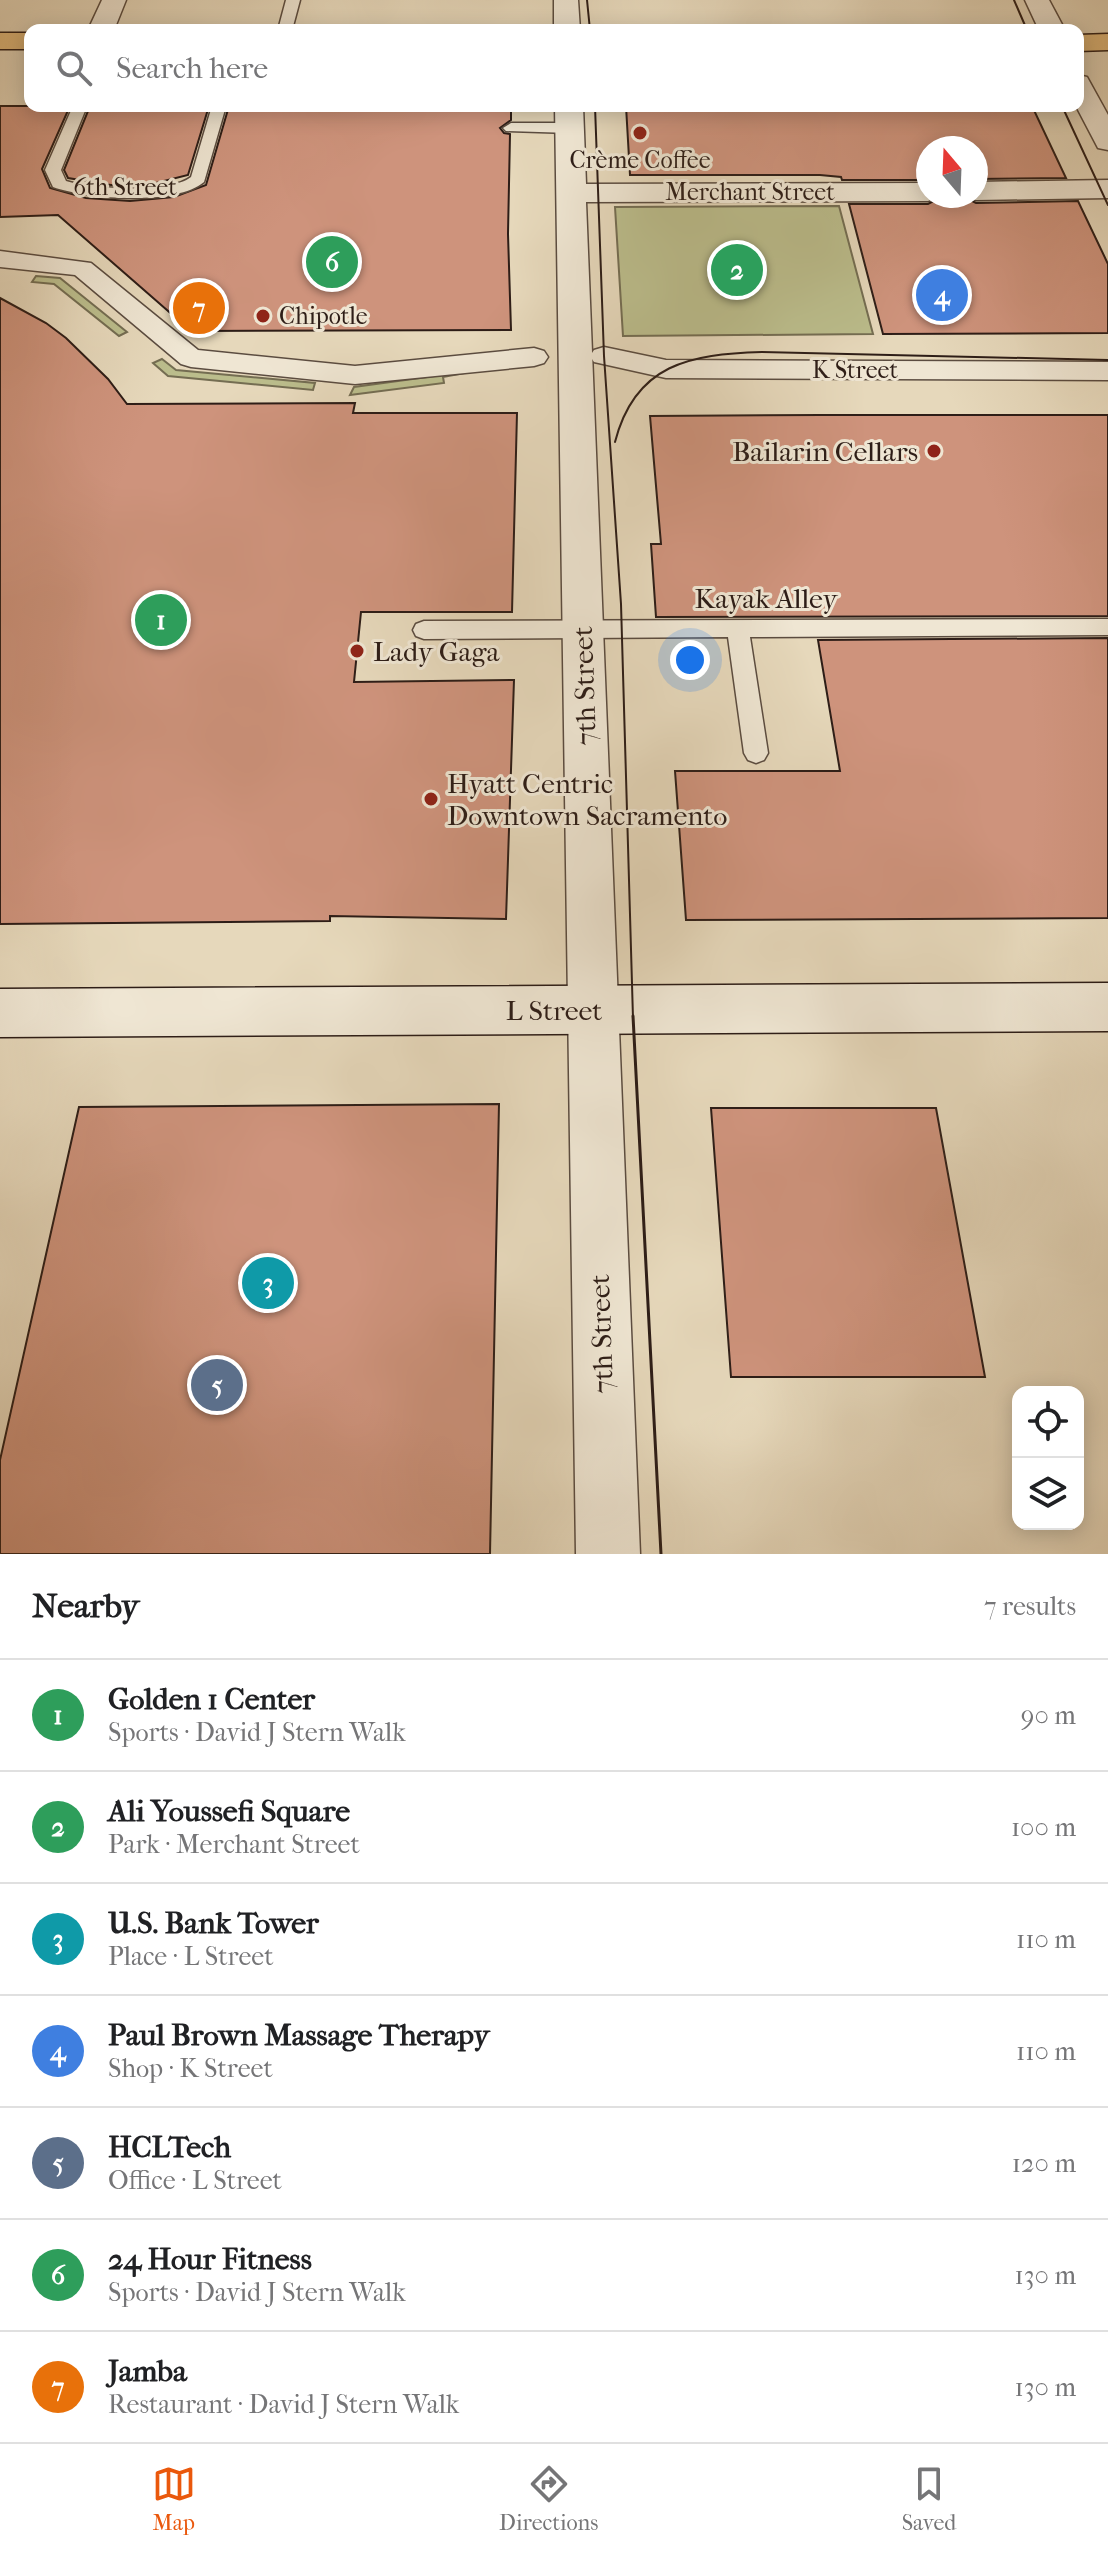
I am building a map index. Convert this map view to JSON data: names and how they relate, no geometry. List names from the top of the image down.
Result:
{
  "streets": {
    "street": [
      "Merchant Street",
      "K Street",
      "7th Street",
      "L Street"
    ],
    "lane": ["6th Street", "Kayak Alley"]
  },
  "crossings": [
    ["Merchant Street", "7th Street"],
    ["Kayak Alley", "7th Street"],
    ["7th Street", "L Street"]
  ],
  "places": [
    "Crème Coffee",
    "Chipotle",
    "Bailarin Cellars",
    "Lady Gaga",
    "Hyatt Centric Downtown Sacramento"
  ],
  "north": "top",
  "page": {
    "search": "Search here",
    "pins": [
      "6",
      "2",
      "4",
      "7",
      "1",
      "3",
      "5"
    ],
    "heading": ["Nearby", "7 results"],
    "list": [
      {
        "mark": "1",
        "name": "Golden 1 Center",
        "note": "Sports · David J Stern Walk",
        "value": "90 m"
      },
      {
        "mark": "2",
        "name": "Ali Youssefi Square",
        "note": "Park · Merchant Street",
        "value": "100 m"
      },
      {
        "mark": "3",
        "name": "U.S. Bank Tower",
        "note": "Place · L Street",
        "value": "110 m"
      },
      {
        "mark": "4",
        "name": "Paul Brown Massage Therapy",
        "note": "Shop · K Street",
        "value": "110 m"
      },
      {
        "mark": "5",
        "name": "HCLTech",
        "note": "Office · L Street",
        "value": "120 m"
      },
      {
        "mark": "6",
        "name": "24 Hour Fitness",
        "note": "Sports · David J Stern Walk",
        "value": "130 m"
      },
      {
        "mark": "7",
        "name": "Jamba",
        "note": "Restaurant · David J Stern Walk",
        "value": "130 m"
      }
    ],
    "nav": ["Map", "Directions", "Saved"]
  }
}
